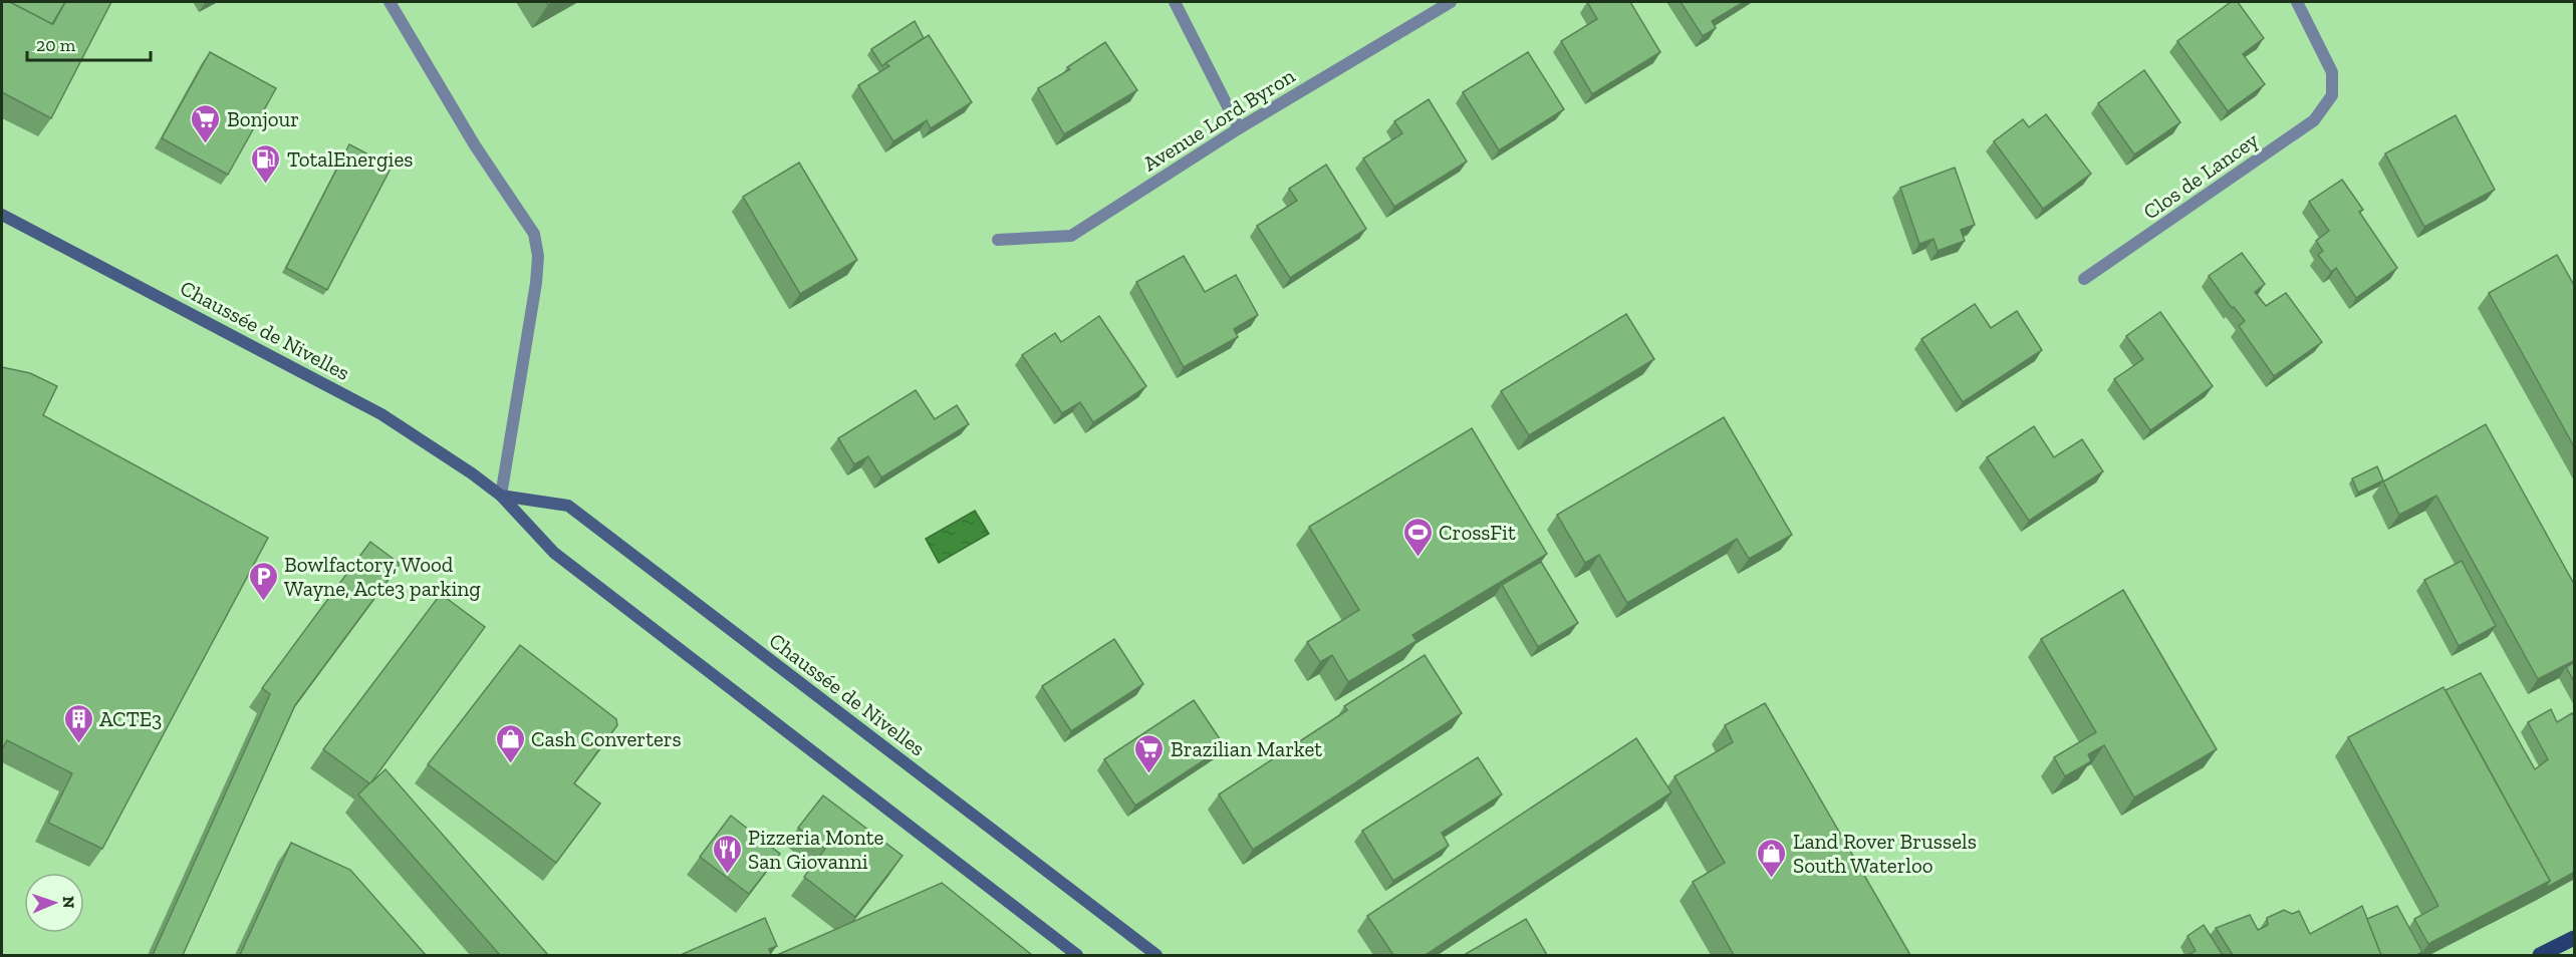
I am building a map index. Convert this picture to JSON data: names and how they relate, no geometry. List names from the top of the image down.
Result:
{
  "streets": {
    "main road": ["Chaussée de Nivelles"],
    "street": ["Avenue Lord Byron", "Clos de Lancey"]
  },
  "places": {
    "supermarket": ["Bonjour", "Brazilian Market"],
    "fuel station": ["TotalEnergies"],
    "sports": ["CrossFit"],
    "parking": ["Bowlfactory, Wood Wayne, Acte3 parking"],
    "building": ["ACTE3"],
    "shop": ["Cash Converters", "Land Rover Brussels South Waterloo"],
    "restaurant": ["Pizzeria Monte San Giovanni"]
  },
  "scale_bar": "20 m",
  "north": "right"
}
